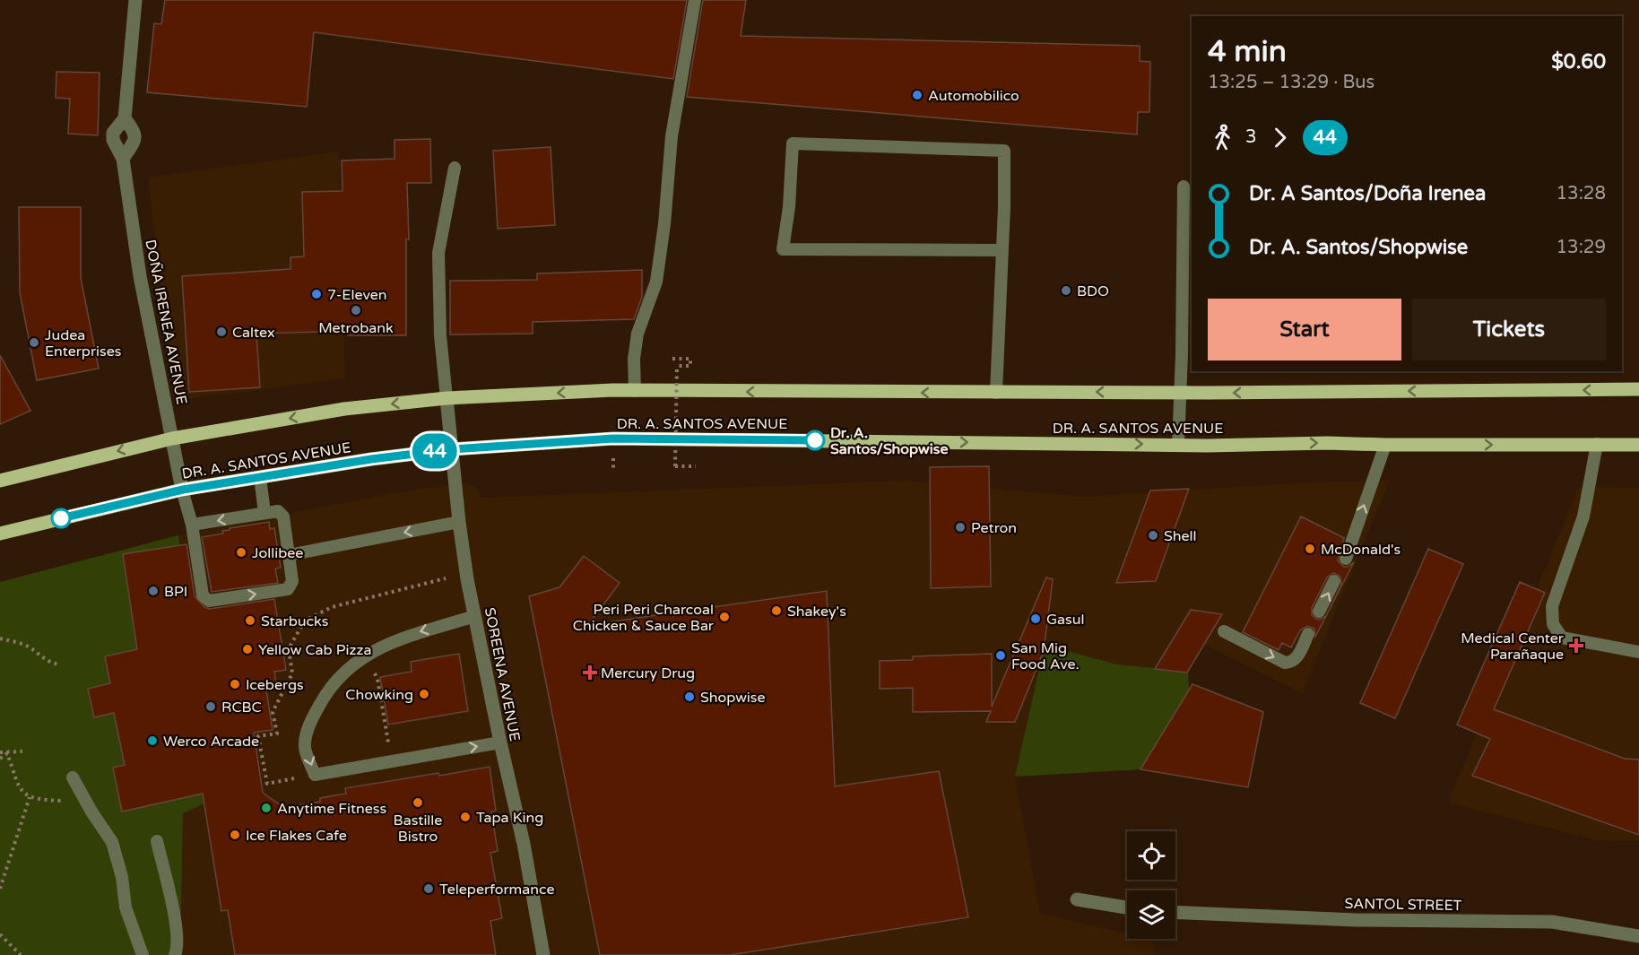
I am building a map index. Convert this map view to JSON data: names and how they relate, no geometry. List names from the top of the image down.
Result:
{
  "streets": {
    "main road": ["DR. A. SANTOS AVENUE"],
    "street": ["DOÑA IRENEA AVENUE", "SOREENA AVENUE", "SANTOL STREET"]
  },
  "crossings": [
    ["DOÑA IRENEA AVENUE", "DR. A. SANTOS AVENUE"],
    ["DR. A. SANTOS AVENUE", "SOREENA AVENUE"]
  ],
  "places": {
    "other": [
      "Automobilico",
      "BDO",
      "7-Eleven",
      "Metrobank",
      "Caltex",
      "Judea Enterprises",
      "Dr. A. Santos/Shopwise",
      "Petron",
      "Shell",
      "McDonald's",
      "Jollibee",
      "BPI",
      "Shakey's",
      "Peri Peri Charcoal Chicken & Sauce Bar",
      "Gasul",
      "Starbucks",
      "Yellow Cab Pizza",
      "San Mig Food Ave.",
      "Icebergs",
      "Chowking",
      "Shopwise",
      "RCBC",
      "Werco Arcade",
      "Bastille Bistro",
      "Anytime Fitness",
      "Tapa King",
      "Ice Flakes Cafe",
      "Teleperformance"
    ],
    "health": ["Medical Center Parañaque", "Mercury Drug"]
  },
  "lines": ["bus line 44"],
  "page": {
    "on_map": "44",
    "heading": ["4 min", "13:25 – 13:29 · Bus", "$0.60"],
    "legs": ["3", "44"],
    "list": [
      {
        "name": "Dr. A Santos/Doña Irenea",
        "value": "13:28"
      },
      {
        "name": "Dr. A. Santos/Shopwise",
        "value": "13:29"
      }
    ],
    "buttons": ["Start", "Tickets"]
  }
}
